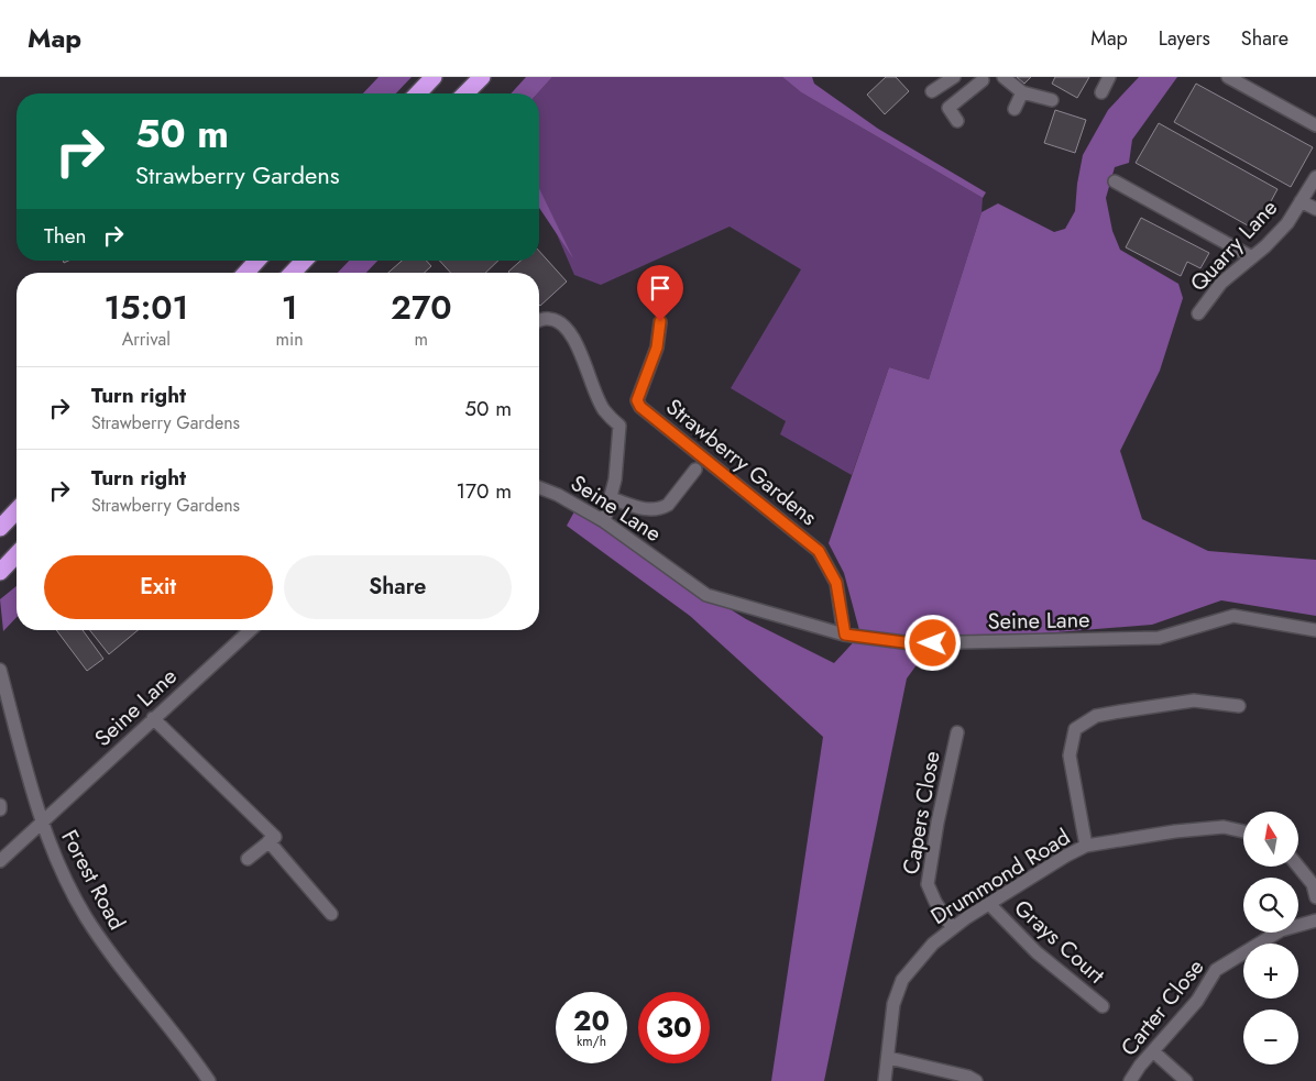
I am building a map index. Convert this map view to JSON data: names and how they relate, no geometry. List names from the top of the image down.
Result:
{
  "streets": {
    "street": [
      "Quarry Lane",
      "Strawberry Gardens",
      "Seine Lane",
      "Capers Close",
      "Drummond Road",
      "Forest Road",
      "Grays Court",
      "Carter Close"
    ]
  },
  "crossings": [
    ["Strawberry Gardens", "Seine Lane"],
    ["Seine Lane", "Forest Road"],
    ["Capers Close", "Drummond Road"],
    ["Drummond Road", "Grays Court"]
  ],
  "north": "top",
  "page": {
    "header": "Map",
    "nav": ["Map", "Layers", "Share"],
    "turn": ["50 m", "Strawberry Gardens"],
    "then": "Then",
    "eta": [
      "15:01",
      "Arrival",
      "1",
      "min",
      "270",
      "m"
    ],
    "list": [
      {
        "name": "Turn right",
        "note": "Strawberry Gardens",
        "value": "50 m"
      },
      {
        "name": "Turn right",
        "note": "Strawberry Gardens",
        "value": "170 m"
      }
    ],
    "buttons": ["Exit", "Share"],
    "map_buttons": ["+", "−"],
    "speed": "20 km/h",
    "limit": "30"
  }
}
